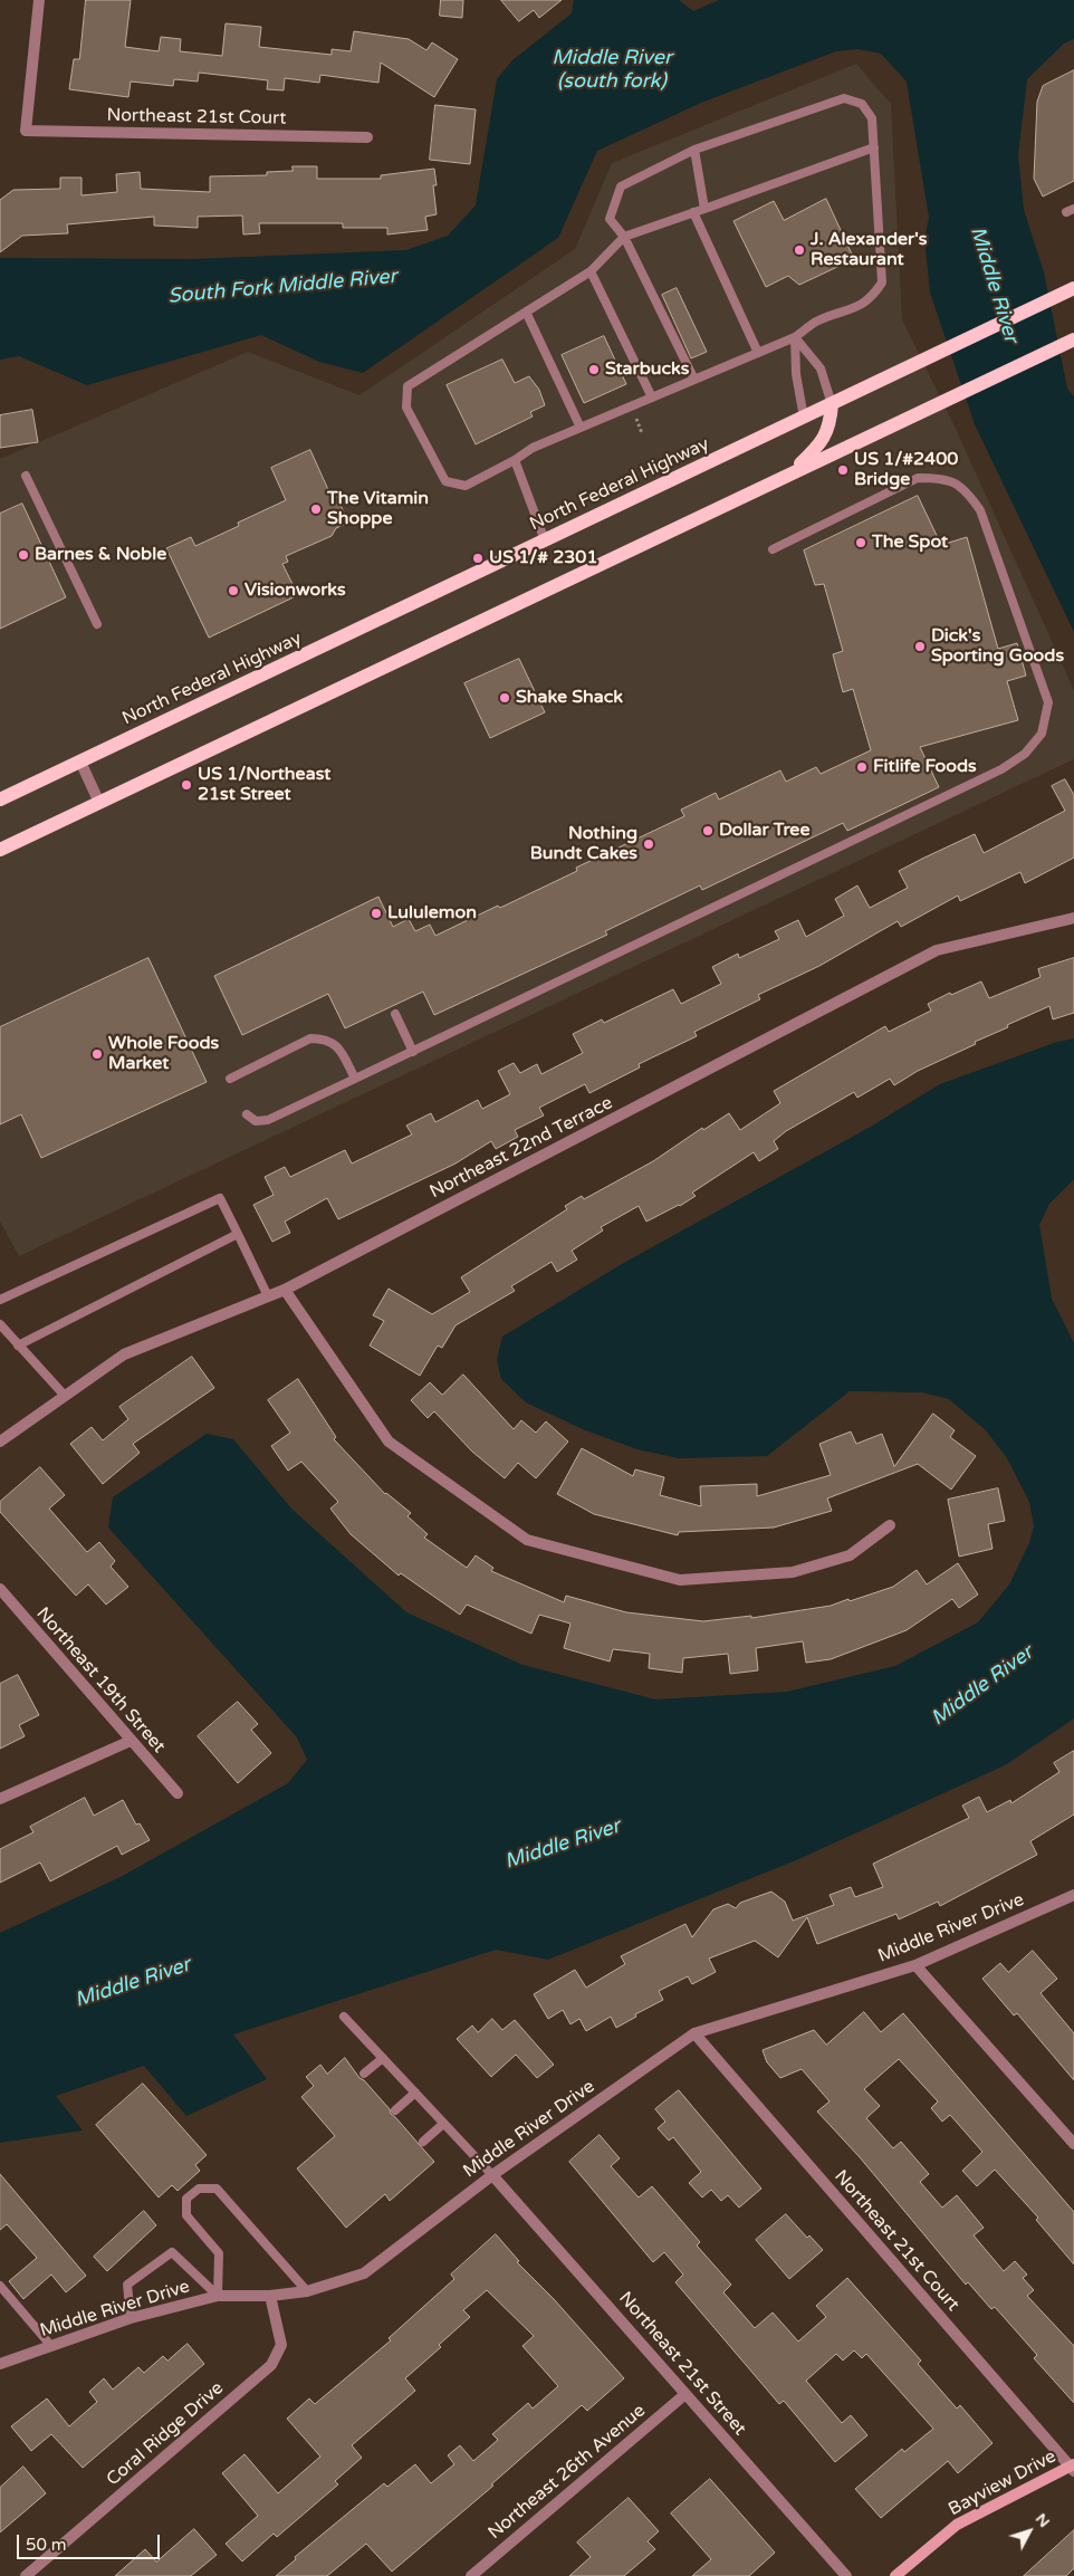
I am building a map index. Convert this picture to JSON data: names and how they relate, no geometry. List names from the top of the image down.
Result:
{
  "streets": {
    "main road": ["North Federal Highway"],
    "street": [
      "Northeast 21st Court",
      "Northeast 22nd Terrace",
      "Northeast 19th Street",
      "Middle River Drive",
      "Northeast 21st Street",
      "Coral Ridge Drive",
      "Northeast 26th Avenue",
      "Bayview Drive"
    ]
  },
  "crossings": [
    ["Northeast 21st Court", "Middle River Drive"],
    ["Northeast 21st Court", "Bayview Drive"],
    ["Middle River Drive", "Northeast 21st Street"],
    ["Middle River Drive", "Coral Ridge Drive"],
    ["Northeast 21st Street", "Northeast 26th Avenue"]
  ],
  "water": ["Middle River (south fork)", "Middle River", "South Fork Middle River"],
  "places": [
    "J. Alexander's Restaurant",
    "Starbucks",
    "US 1/#2400 Bridge",
    "The Vitamin Shoppe",
    "The Spot",
    "Barnes & Noble",
    "US 1/# 2301",
    "Visionworks",
    "Dick's Sporting Goods",
    "Shake Shack",
    "Fitlife Foods",
    "US 1/Northeast 21st Street",
    "Dollar Tree",
    "Nothing Bundt Cakes",
    "Lululemon",
    "Whole Foods Market"
  ],
  "scale_bar": "50 m",
  "north": "top right"
}
